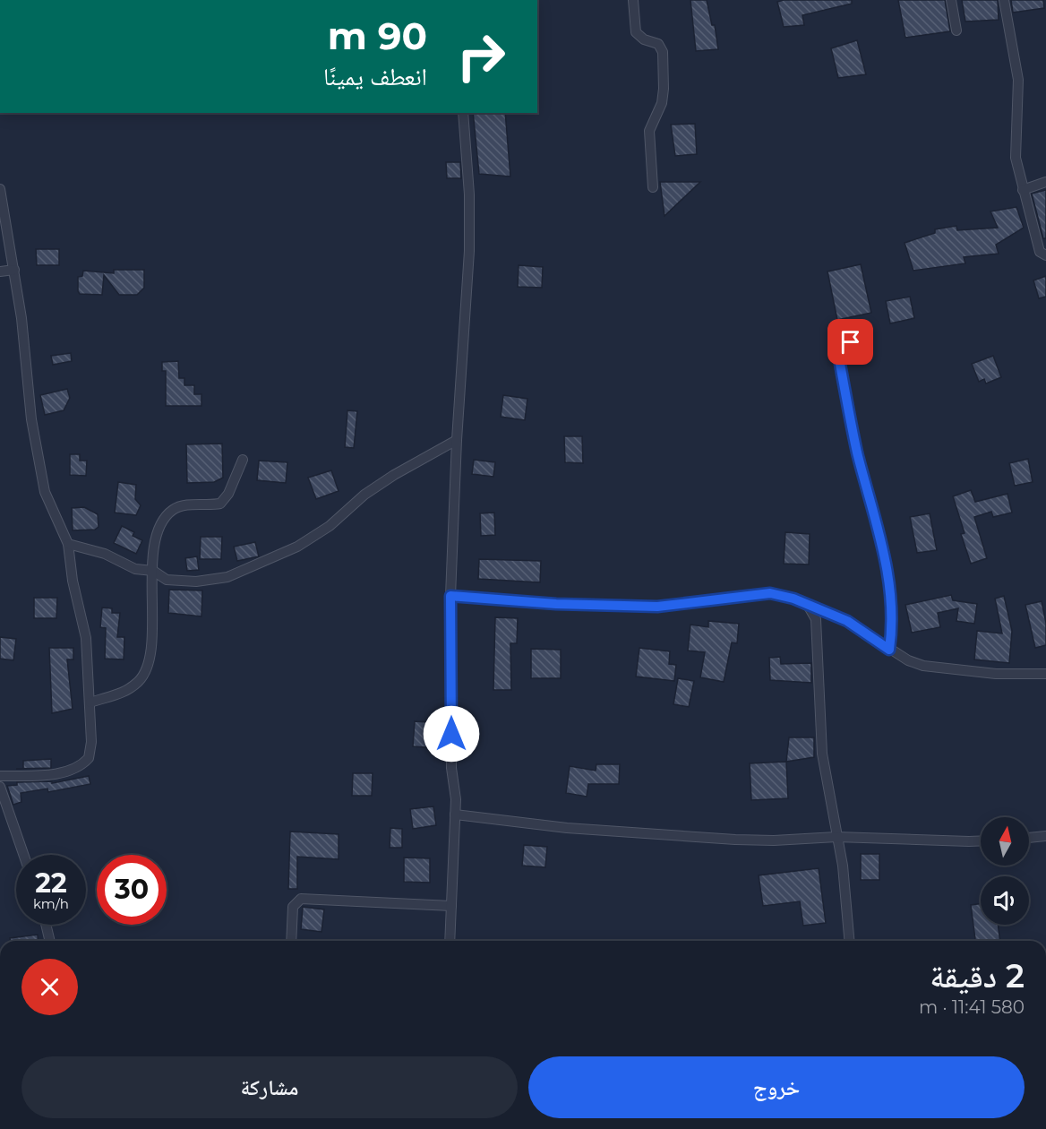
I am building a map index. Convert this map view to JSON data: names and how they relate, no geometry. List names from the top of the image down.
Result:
{
  "north": "top",
  "page": {
    "turn": ["90 m", "انعطف يمينًا"],
    "speed": "22 km/h",
    "limit": "30",
    "heading": ["2 دقيقة", "580 m · 11:41"],
    "buttons": ["خروج", "مشاركة"]
  }
}
